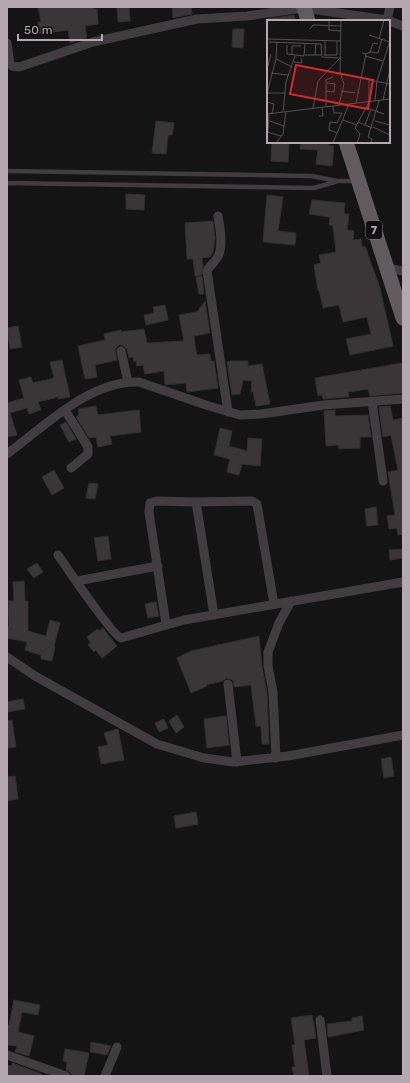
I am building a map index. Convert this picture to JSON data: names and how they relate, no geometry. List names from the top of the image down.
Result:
{
  "streets": {
    "highway": ["7"]
  },
  "scale_bar": "50 m"
}
